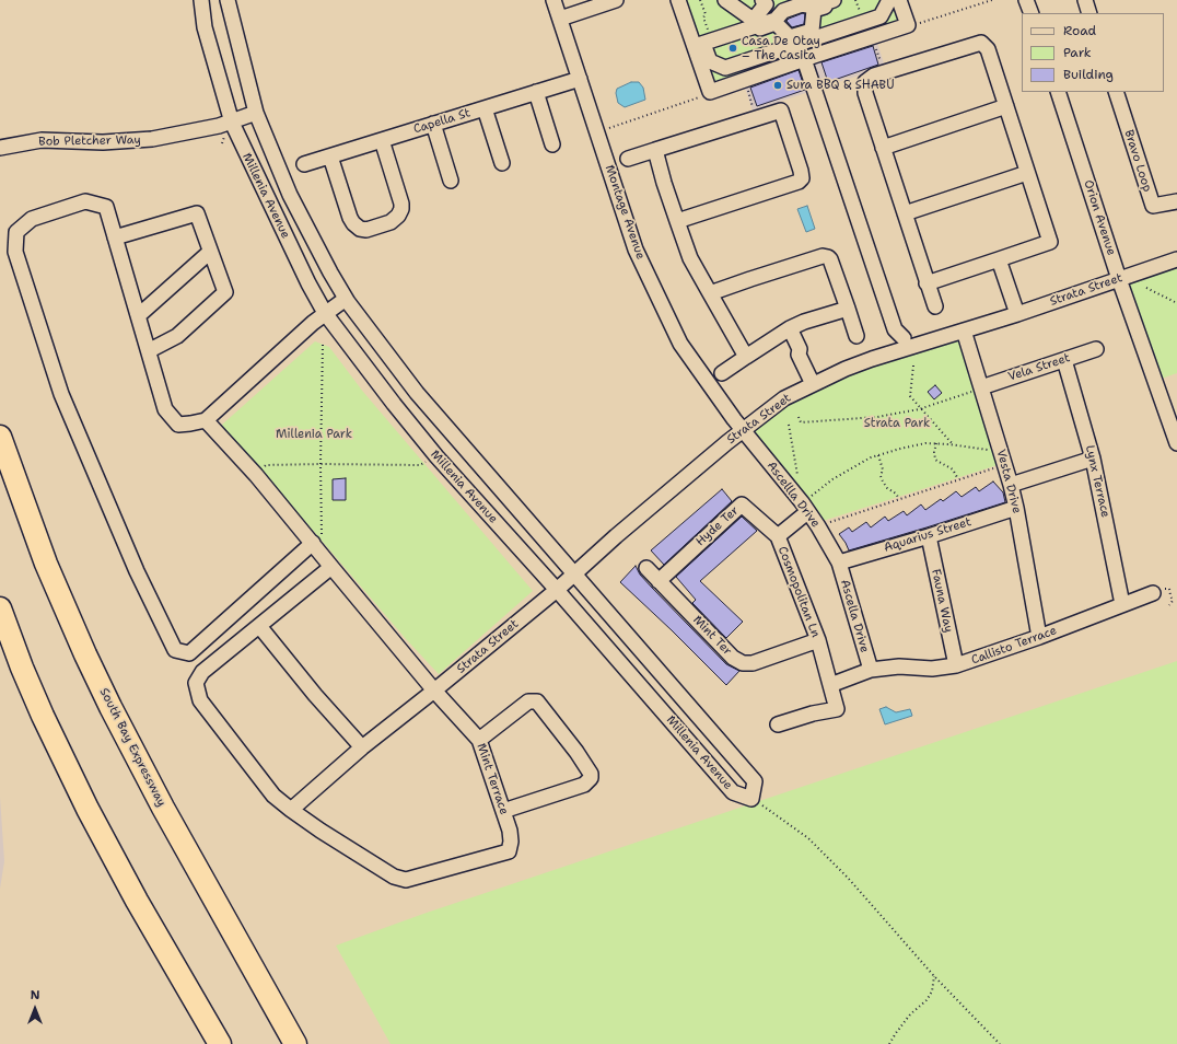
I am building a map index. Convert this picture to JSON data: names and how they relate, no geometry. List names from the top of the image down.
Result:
{
  "streets": {
    "highway": ["South Bay Expressway"],
    "street": [
      "Capella St",
      "Bob Pletcher Way",
      "Bravo Loop",
      "Millenia Avenue",
      "Montage Avenue",
      "Orion Avenue",
      "Strata Street",
      "Vela Street",
      "Vesta Drive",
      "Lynx Terrace",
      "Ascellla Drive",
      "Hyde Ter",
      "Aquarius Street",
      "Cosmopolitan Ln",
      "Fauna Way",
      "Ascella Drive",
      "Mint Ter",
      "Callisto Terrace",
      "Mint Terrace"
    ]
  },
  "crossings": [
    ["Capella St", "Montage Avenue"],
    ["Bob Pletcher Way", "Millenia Avenue"],
    ["Millenia Avenue", "Strata Street"],
    ["Montage Avenue", "Strata Street"],
    ["Montage Avenue", "Ascellla Drive"],
    ["Orion Avenue", "Strata Street"],
    ["Strata Street", "Vesta Drive"],
    ["Strata Street", "Ascellla Drive"],
    ["Strata Street", "Mint Terrace"],
    ["Vela Street", "Vesta Drive"],
    ["Vela Street", "Lynx Terrace"],
    ["Vesta Drive", "Aquarius Street"],
    ["Vesta Drive", "Callisto Terrace"],
    ["Lynx Terrace", "Callisto Terrace"],
    ["Ascellla Drive", "Aquarius Street"],
    ["Ascellla Drive", "Cosmopolitan Ln"],
    ["Ascellla Drive", "Ascella Drive"],
    ["Hyde Ter", "Cosmopolitan Ln"],
    ["Hyde Ter", "Mint Ter"],
    ["Aquarius Street", "Fauna Way"],
    ["Aquarius Street", "Ascella Drive"],
    ["Cosmopolitan Ln", "Mint Ter"],
    ["Fauna Way", "Callisto Terrace"],
    ["Ascella Drive", "Callisto Terrace"]
  ],
  "parks": ["Strata Park", "Millenia Park"],
  "places": ["Casa De Otay – The Casita", "Sura BBQ & SHABU"],
  "legend": ["Road", "Park", "Building"],
  "north": "top"
}
